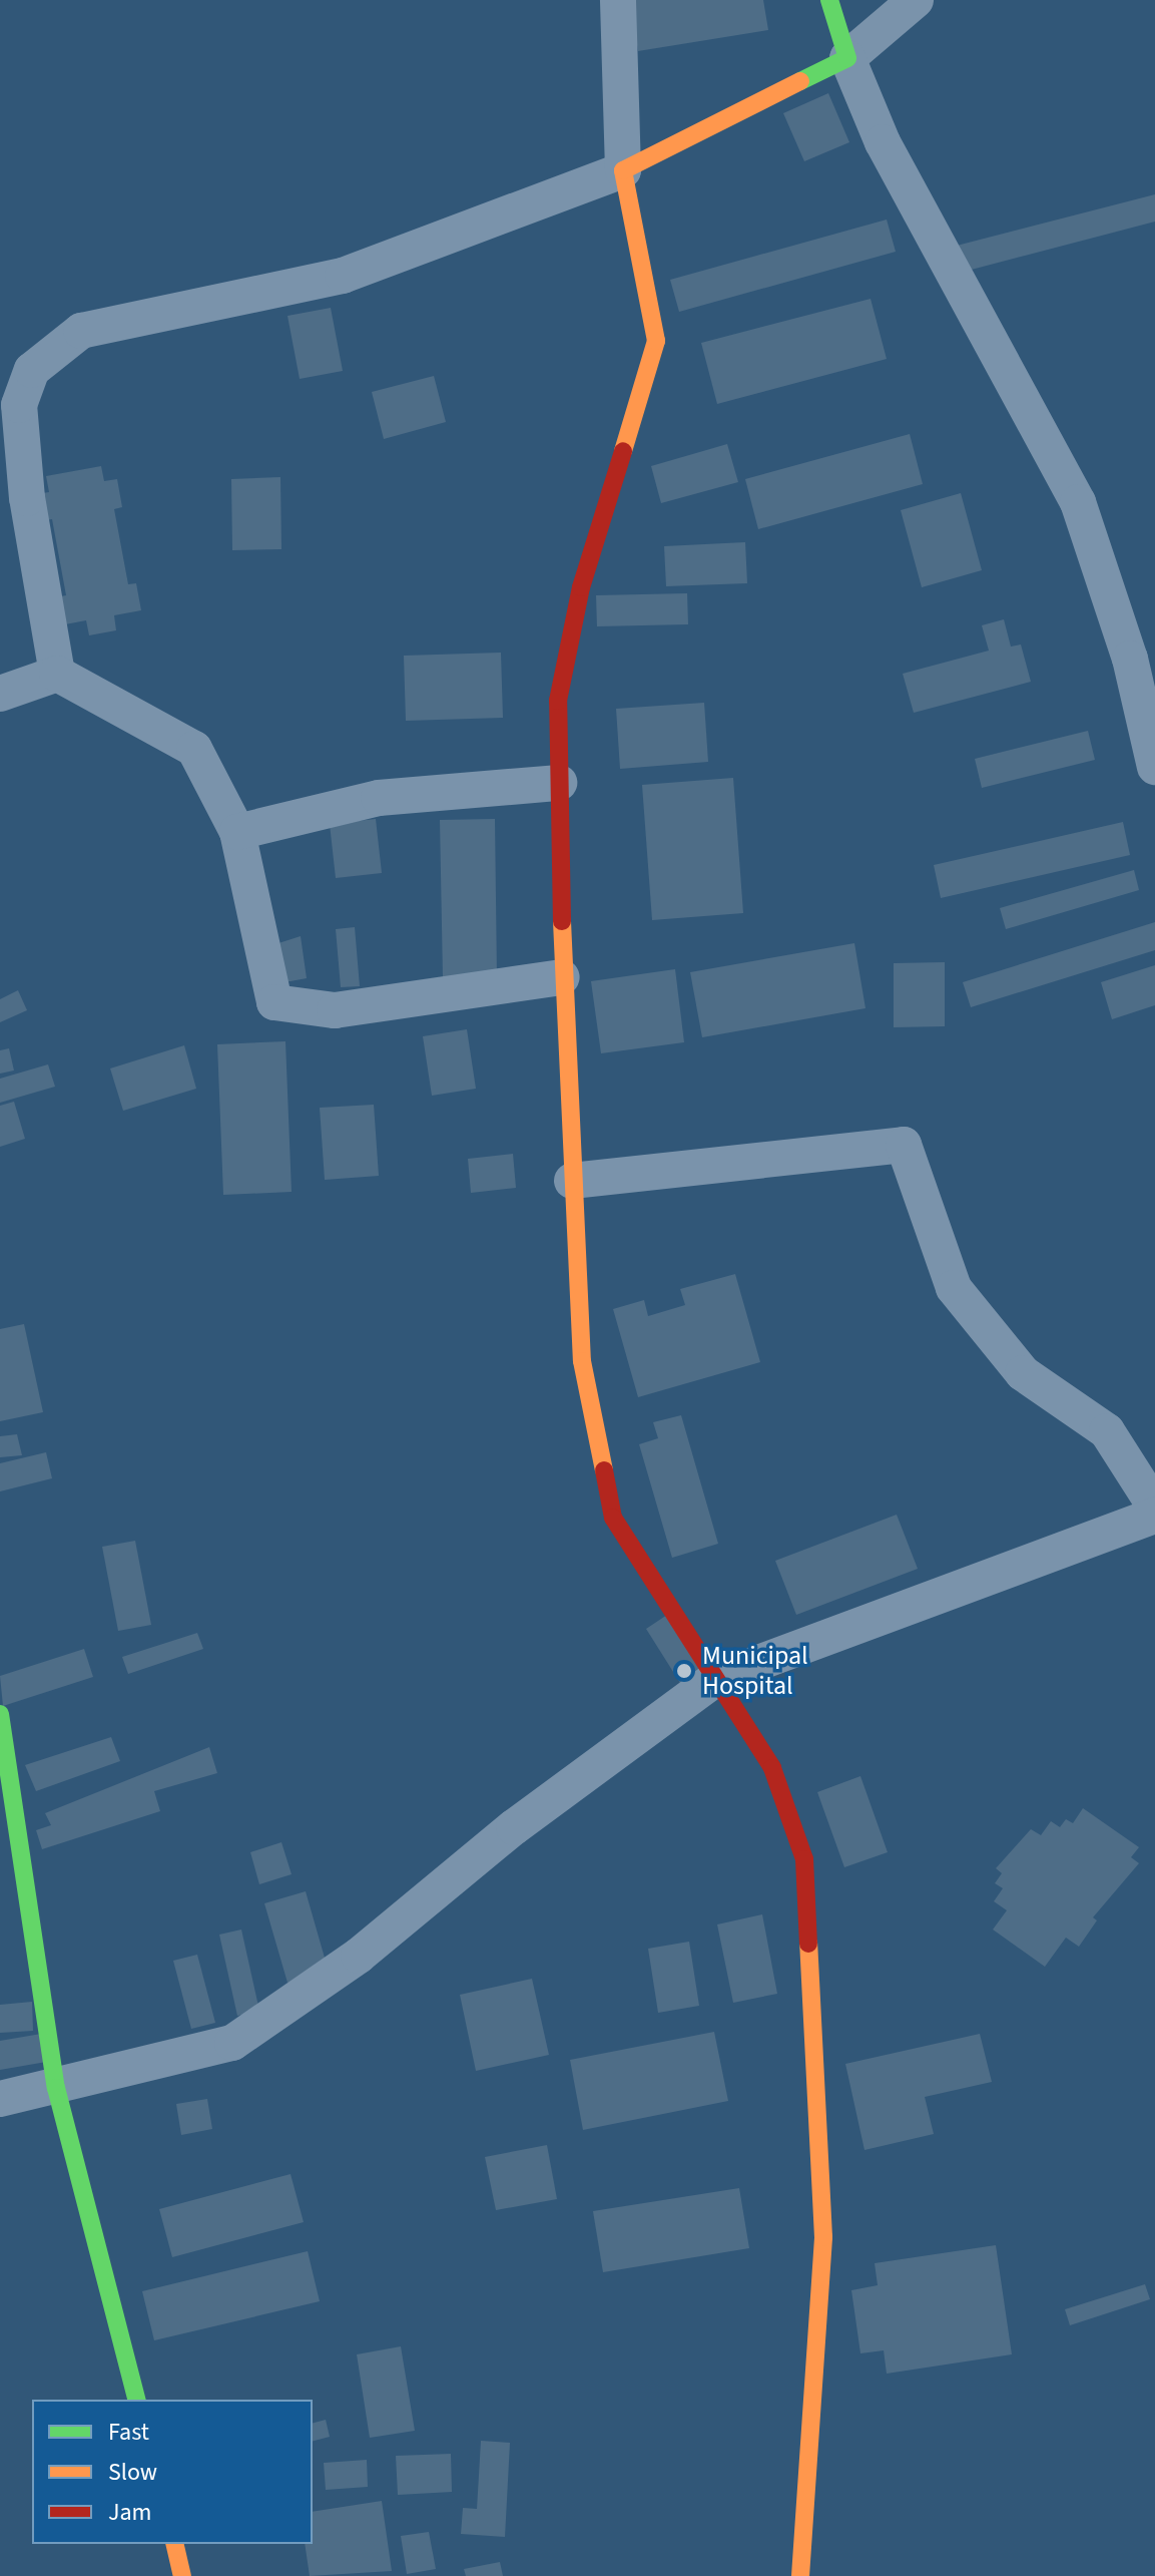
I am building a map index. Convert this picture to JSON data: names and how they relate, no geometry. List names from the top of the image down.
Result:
{
  "places": ["Municipal Hospital"],
  "legend": ["Fast", "Slow", "Jam"]
}
